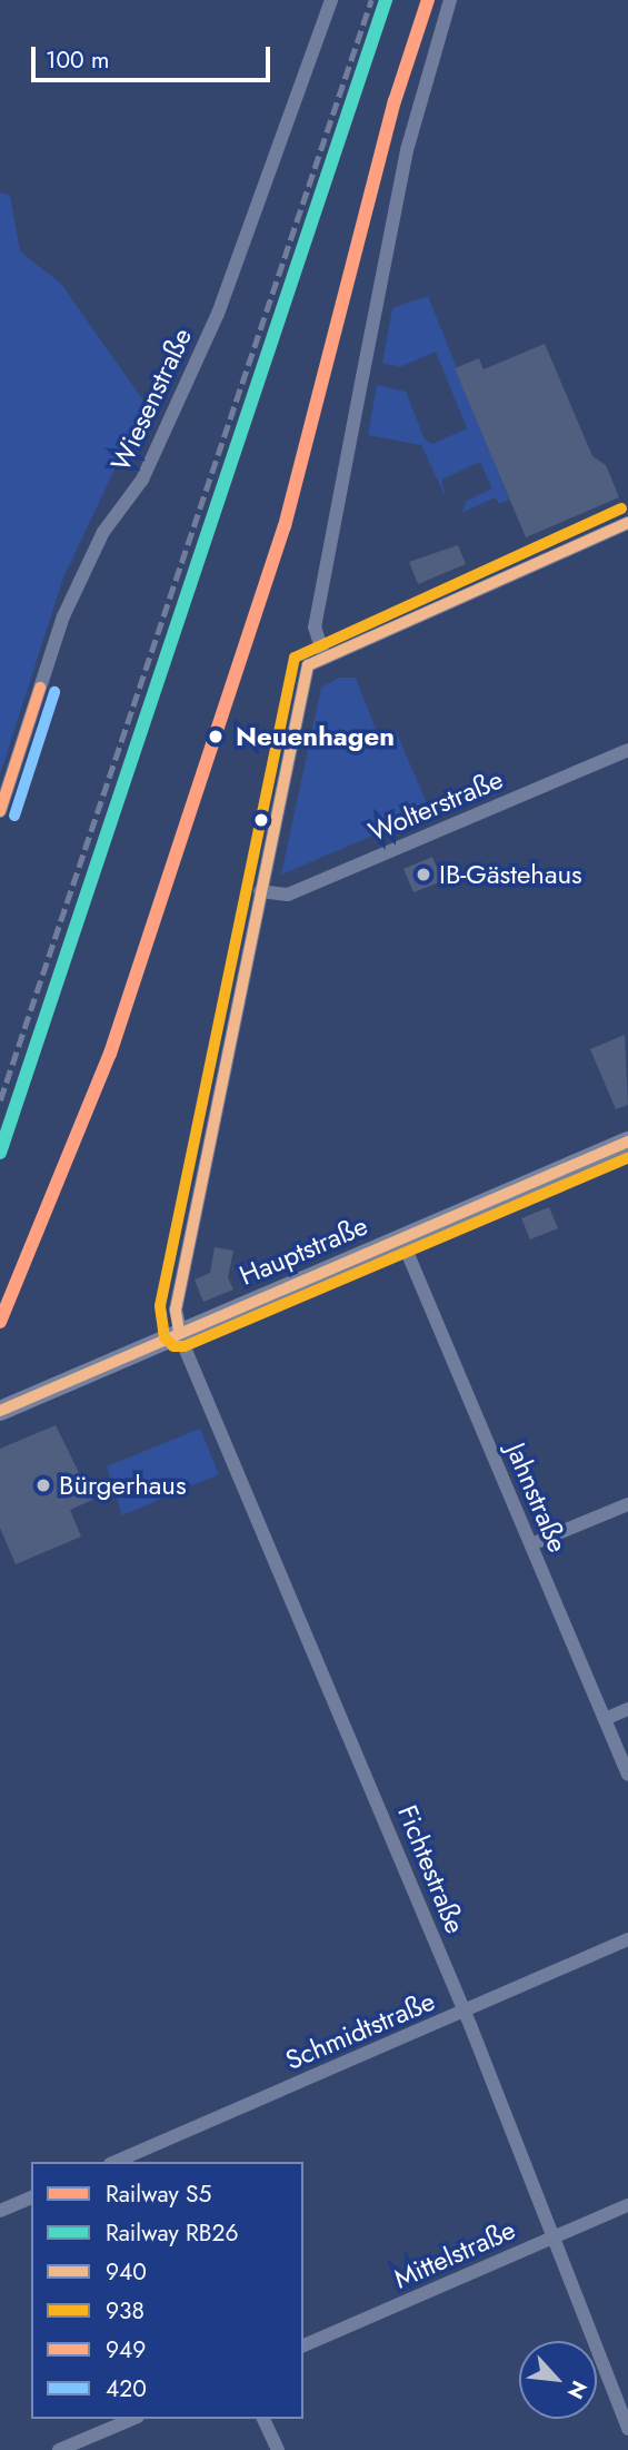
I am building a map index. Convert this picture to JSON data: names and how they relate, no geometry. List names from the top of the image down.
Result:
{
  "streets": {
    "main road": ["Hauptstraße"],
    "street": [
      "Wiesenstraße",
      "Wolterstraße",
      "Jahnstraße",
      "Fichtestraße",
      "Schmidtstraße",
      "Mittelstraße"
    ]
  },
  "crossings": [
    ["Hauptstraße", "Jahnstraße"],
    ["Hauptstraße", "Fichtestraße"],
    ["Fichtestraße", "Schmidtstraße"],
    ["Fichtestraße", "Mittelstraße"]
  ],
  "places": ["Neuenhagen", "IB-Gästehaus", "Bürgerhaus"],
  "lines": [
    "rail line S5",
    "rail line RB26",
    "transit line 938",
    "transit line 940",
    "transit line 949",
    "transit line 420"
  ],
  "legend": [
    "Railway S5",
    "Railway RB26",
    "940",
    "938",
    "949",
    "420"
  ],
  "scale_bar": "100 m",
  "north": "bottom right"
}
